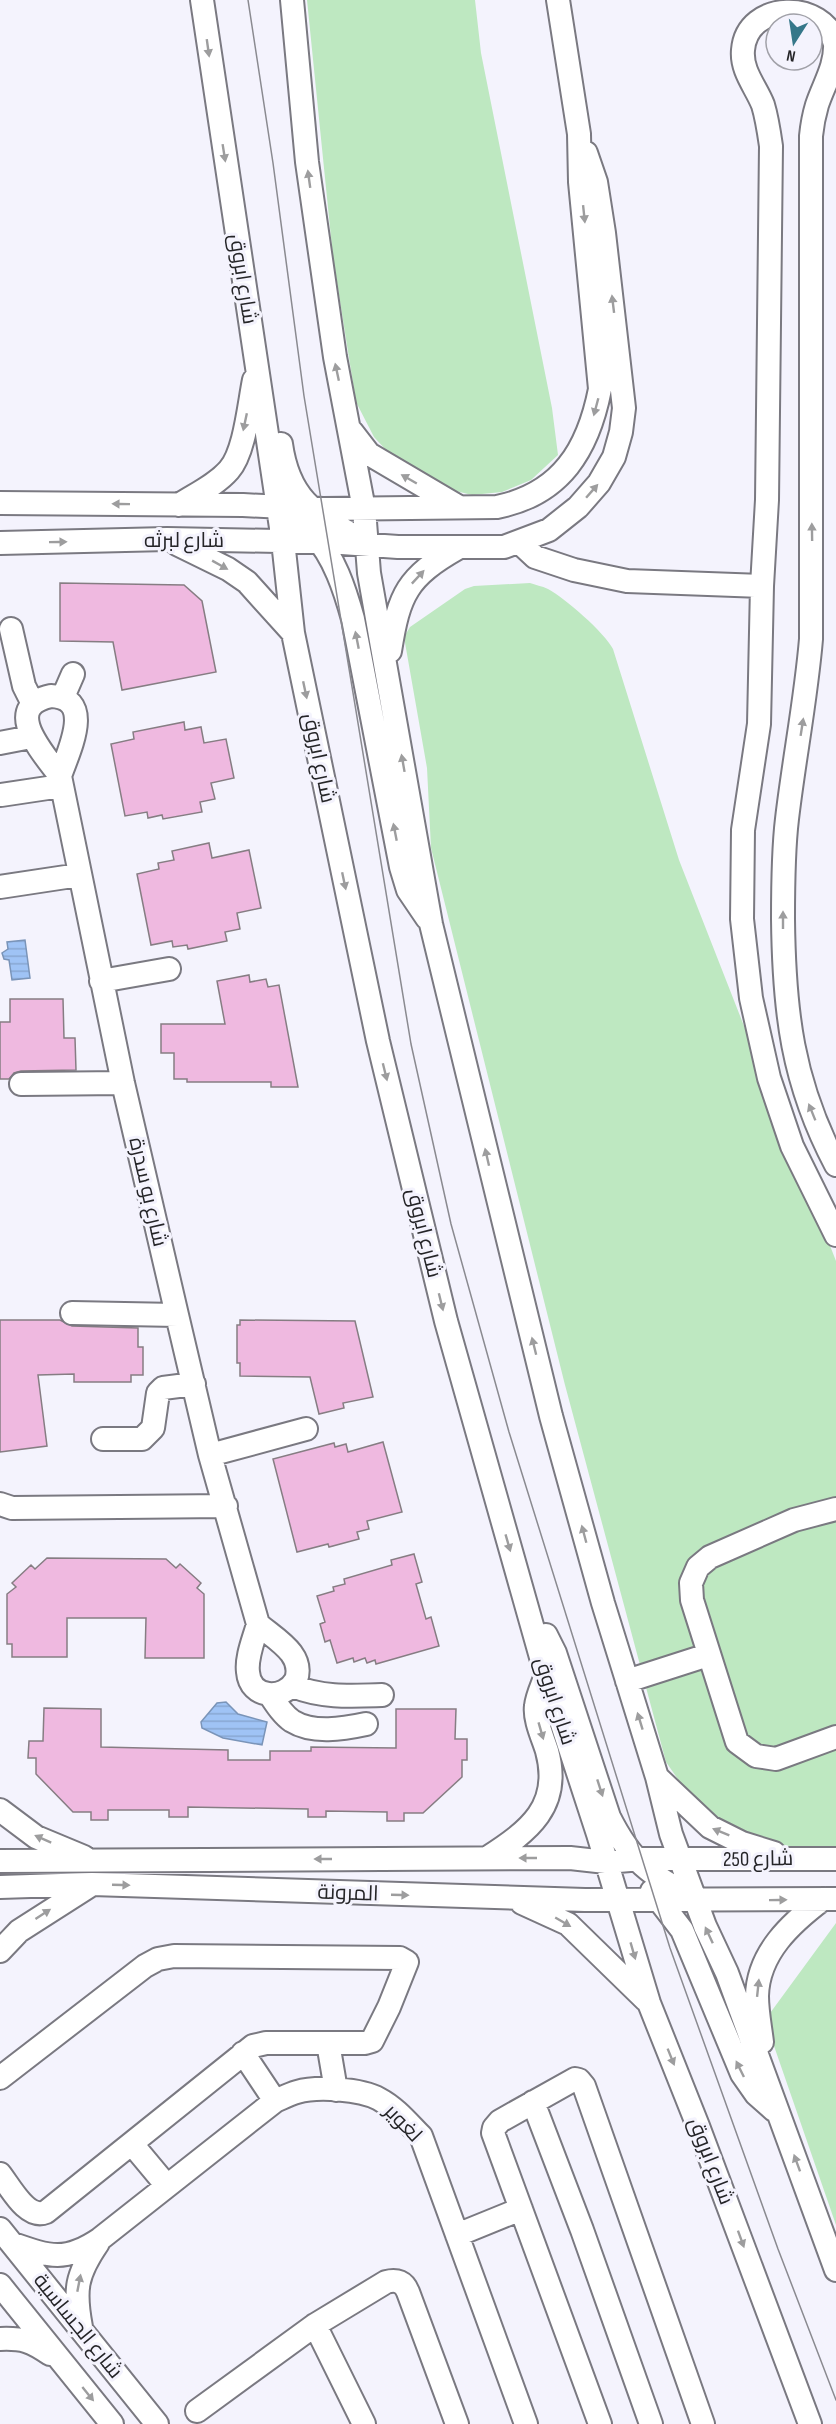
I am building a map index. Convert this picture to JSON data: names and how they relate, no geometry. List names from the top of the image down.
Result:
{
  "streets": {
    "street": [
      "شارع ابروق",
      "شارع لبرثه",
      "شارع بو سدرة",
      "شارع 250",
      "المرونة",
      "لغوير",
      "شارع الجساسية"
    ]
  },
  "crossings": [
    ["شارع ابروق", "شارع لبرثه"],
    ["شارع ابروق", "المرونة"],
    ["شارع 250", "المرونة"],
    ["لغوير", "شارع الجساسية"]
  ],
  "north": "bottom"
}
